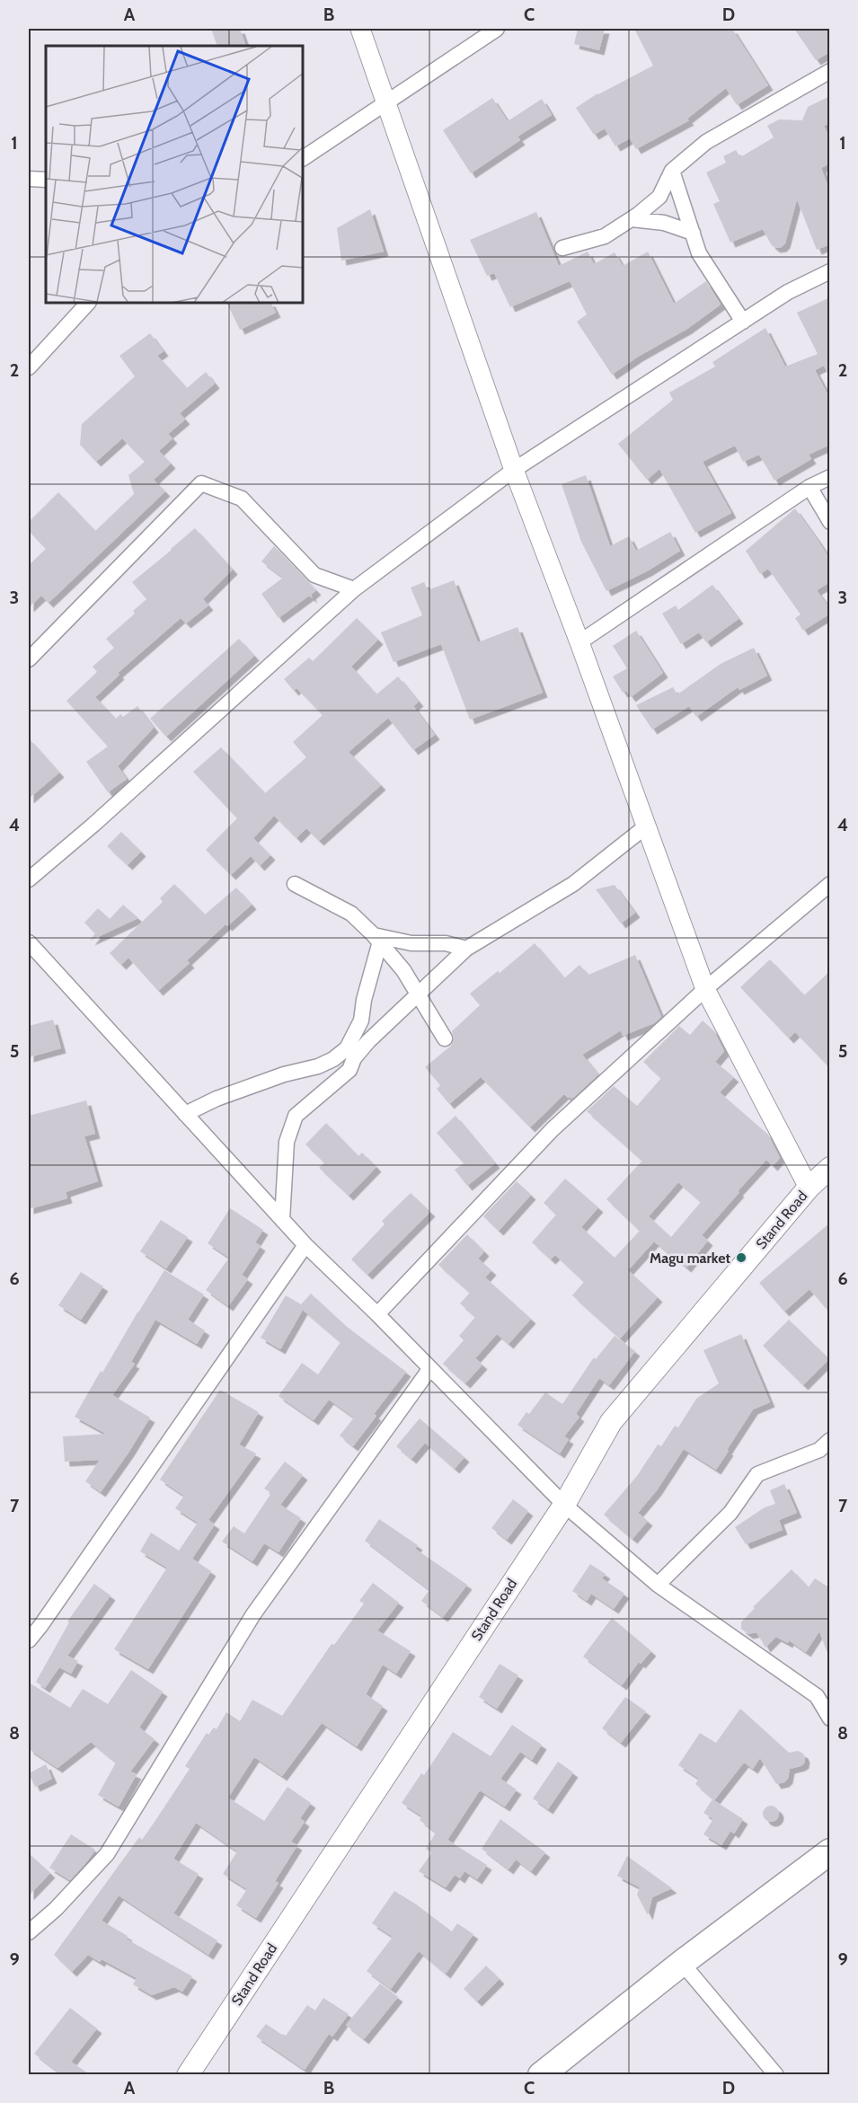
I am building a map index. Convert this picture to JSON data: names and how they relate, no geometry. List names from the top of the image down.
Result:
{
  "streets": {
    "main road": ["Stand Road"]
  },
  "places": ["Magu market"],
  "grid": {
    "columns": [
      "A",
      "B",
      "C",
      "D"
    ],
    "rows": [
      "1",
      "2",
      "3",
      "4",
      "5",
      "6",
      "7",
      "8",
      "9"
    ]
  }
}
